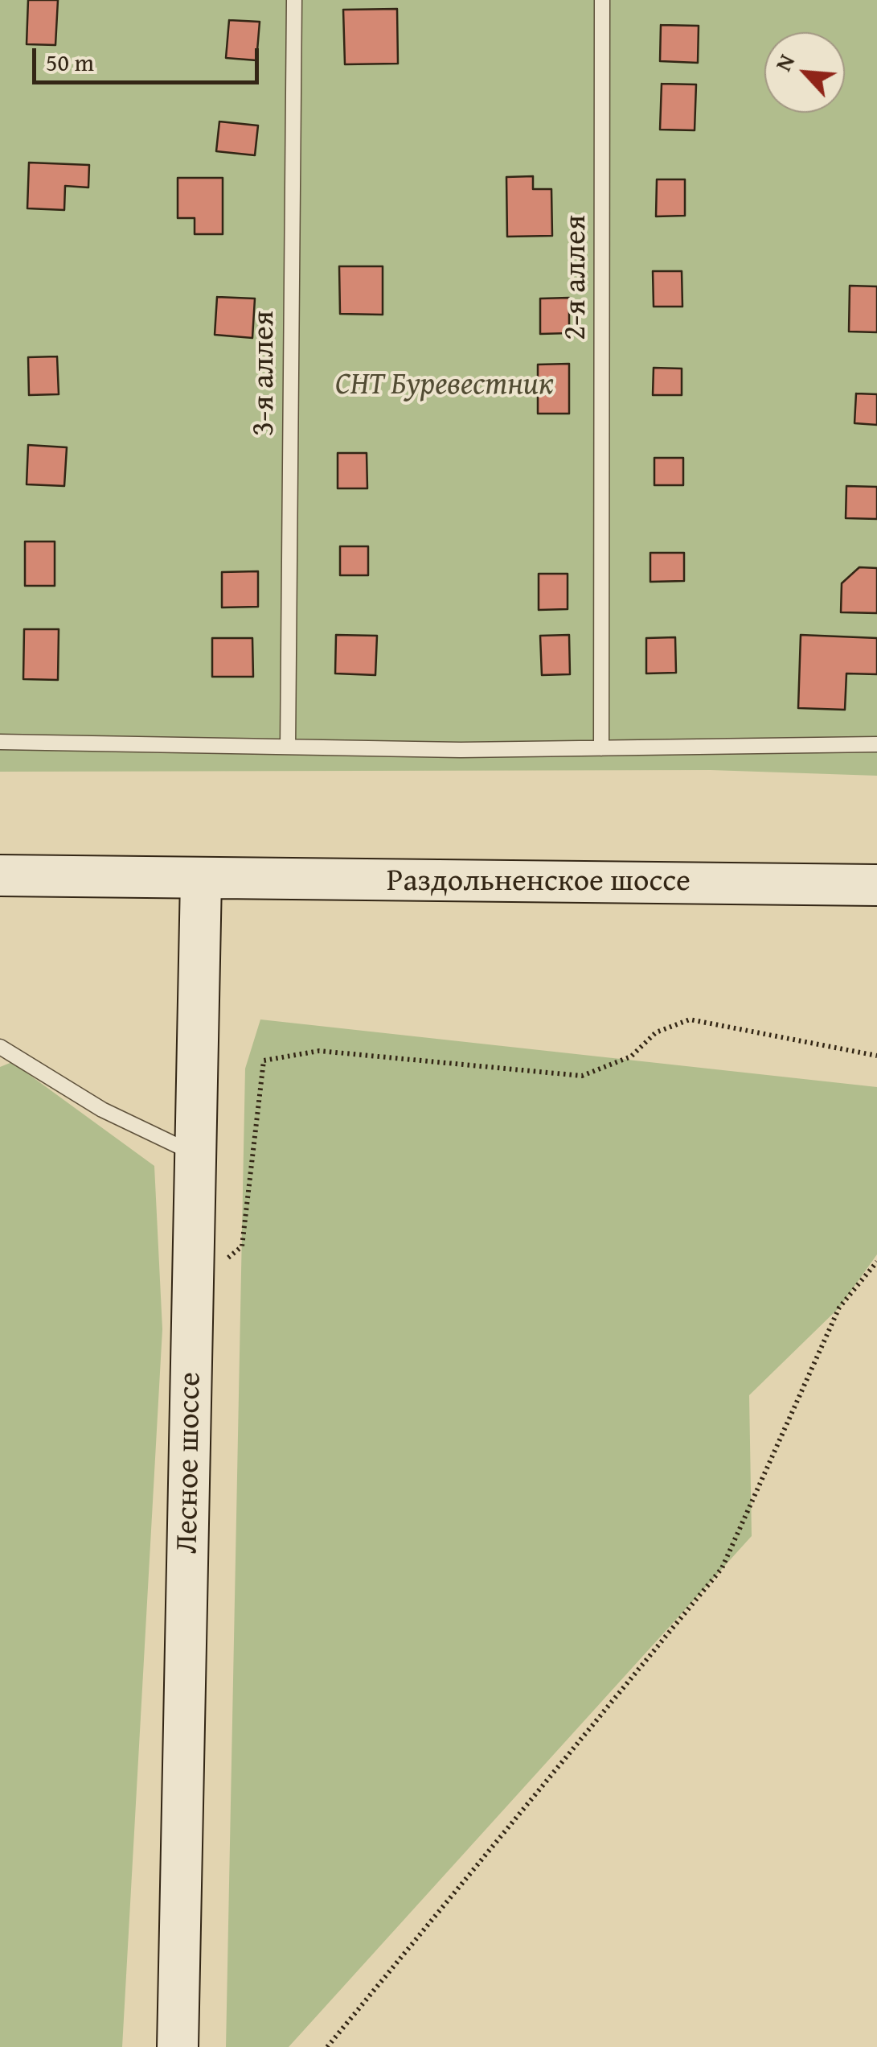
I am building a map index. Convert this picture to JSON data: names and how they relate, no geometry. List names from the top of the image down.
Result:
{
  "streets": {
    "main road": ["Раздольненское шоссе", "Лесное шоссе"],
    "lane": ["2-я аллея", "3-я аллея"]
  },
  "crossings": [
    ["Раздольненское шоссе", "Лесное шоссе"]
  ],
  "parks": ["СНТ Буревестник"],
  "scale_bar": "50 m",
  "north": "top left"
}
